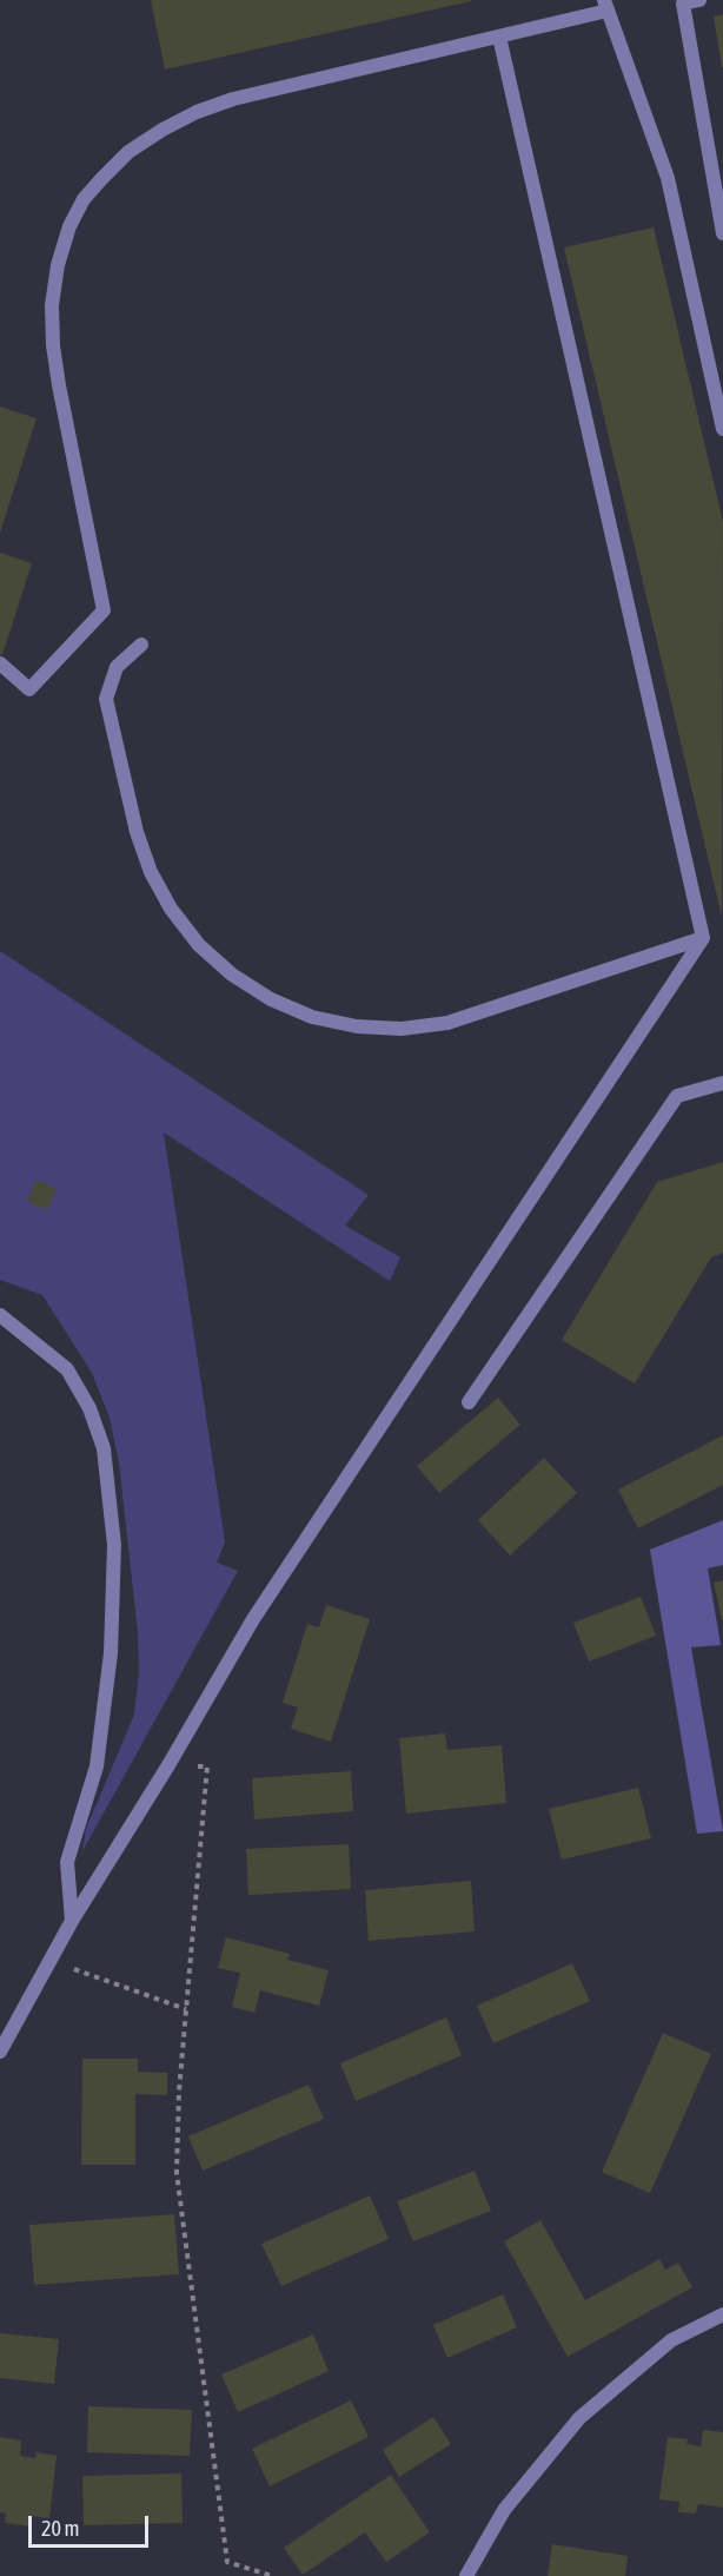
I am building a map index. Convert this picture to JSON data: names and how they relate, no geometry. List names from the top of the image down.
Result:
{
  "scale_bar": "20 m"
}
